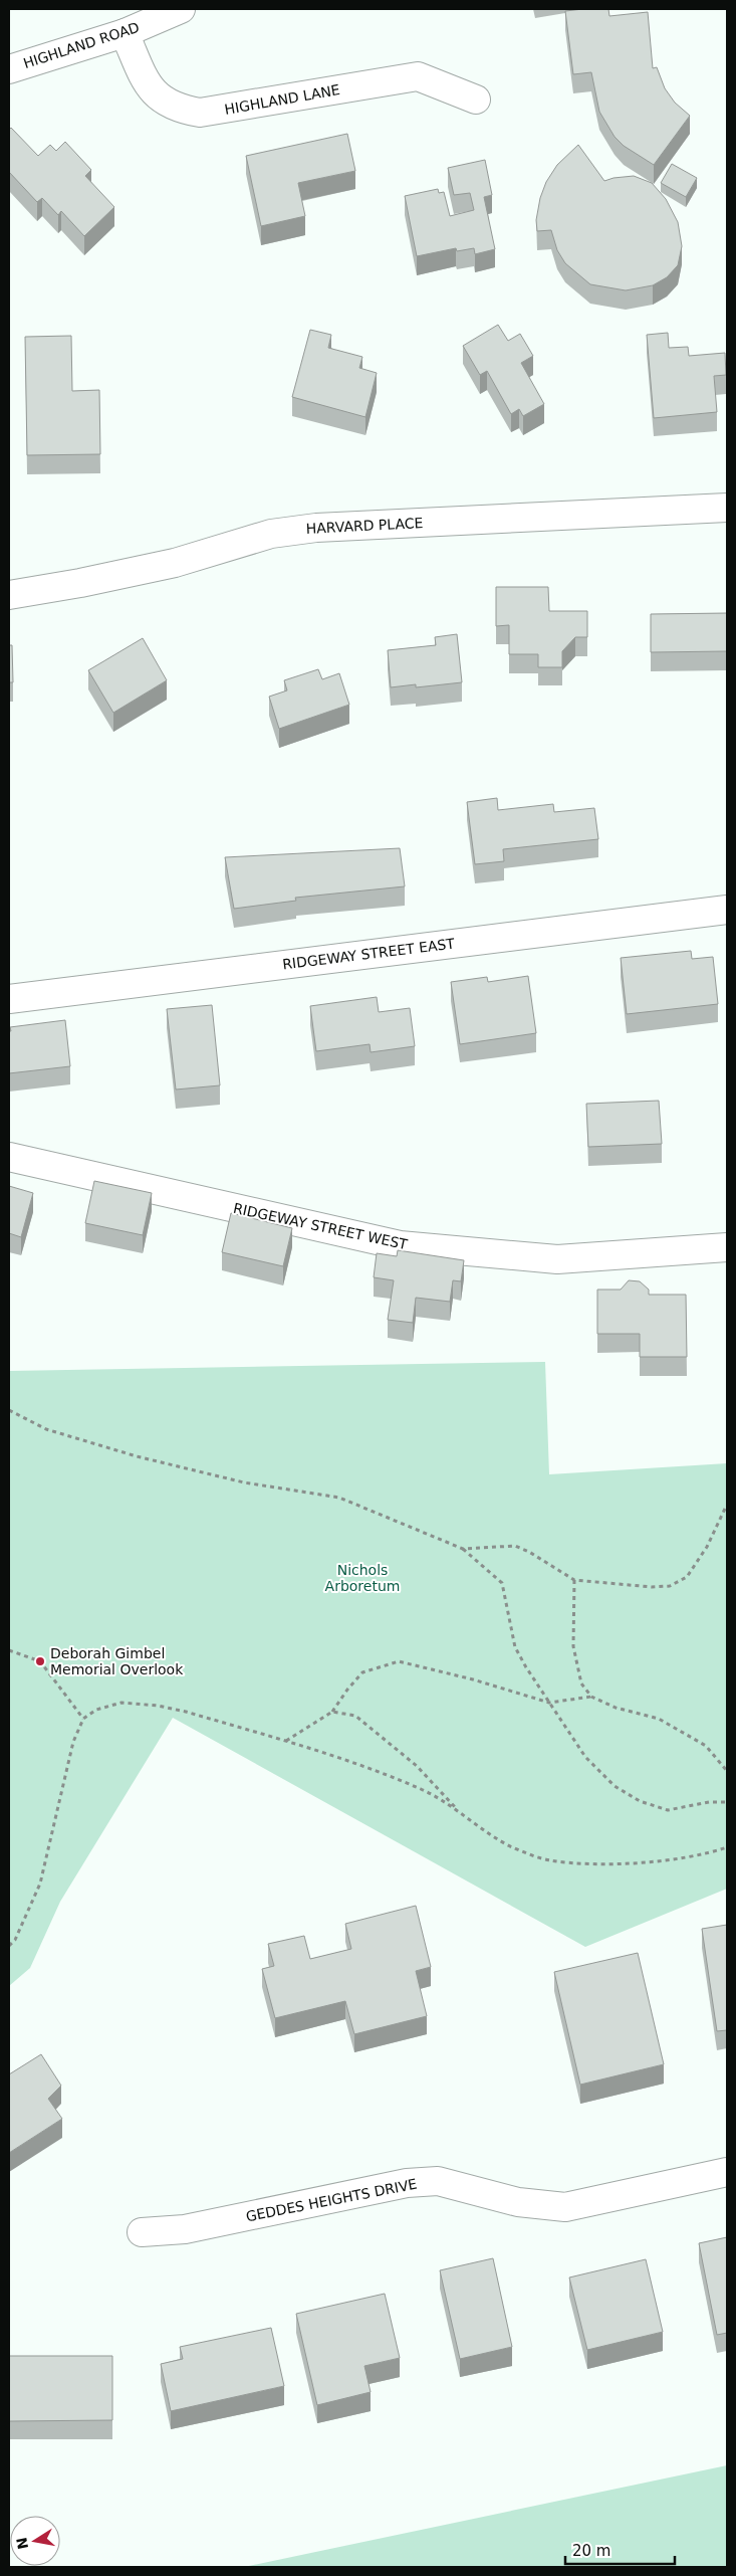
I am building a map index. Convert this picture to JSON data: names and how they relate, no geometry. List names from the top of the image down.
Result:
{
  "streets": {
    "street": [
      "HIGHLAND ROAD",
      "HIGHLAND LANE",
      "HARVARD PLACE",
      "RIDGEWAY STREET EAST",
      "RIDGEWAY STREET WEST",
      "GEDDES HEIGHTS DRIVE"
    ]
  },
  "crossings": [
    ["HIGHLAND ROAD", "HIGHLAND LANE"]
  ],
  "parks": ["Nichols Arboretum"],
  "places": ["Deborah Gimbel Memorial Overlook"],
  "scale_bar": "20 m",
  "north": "left"
}
